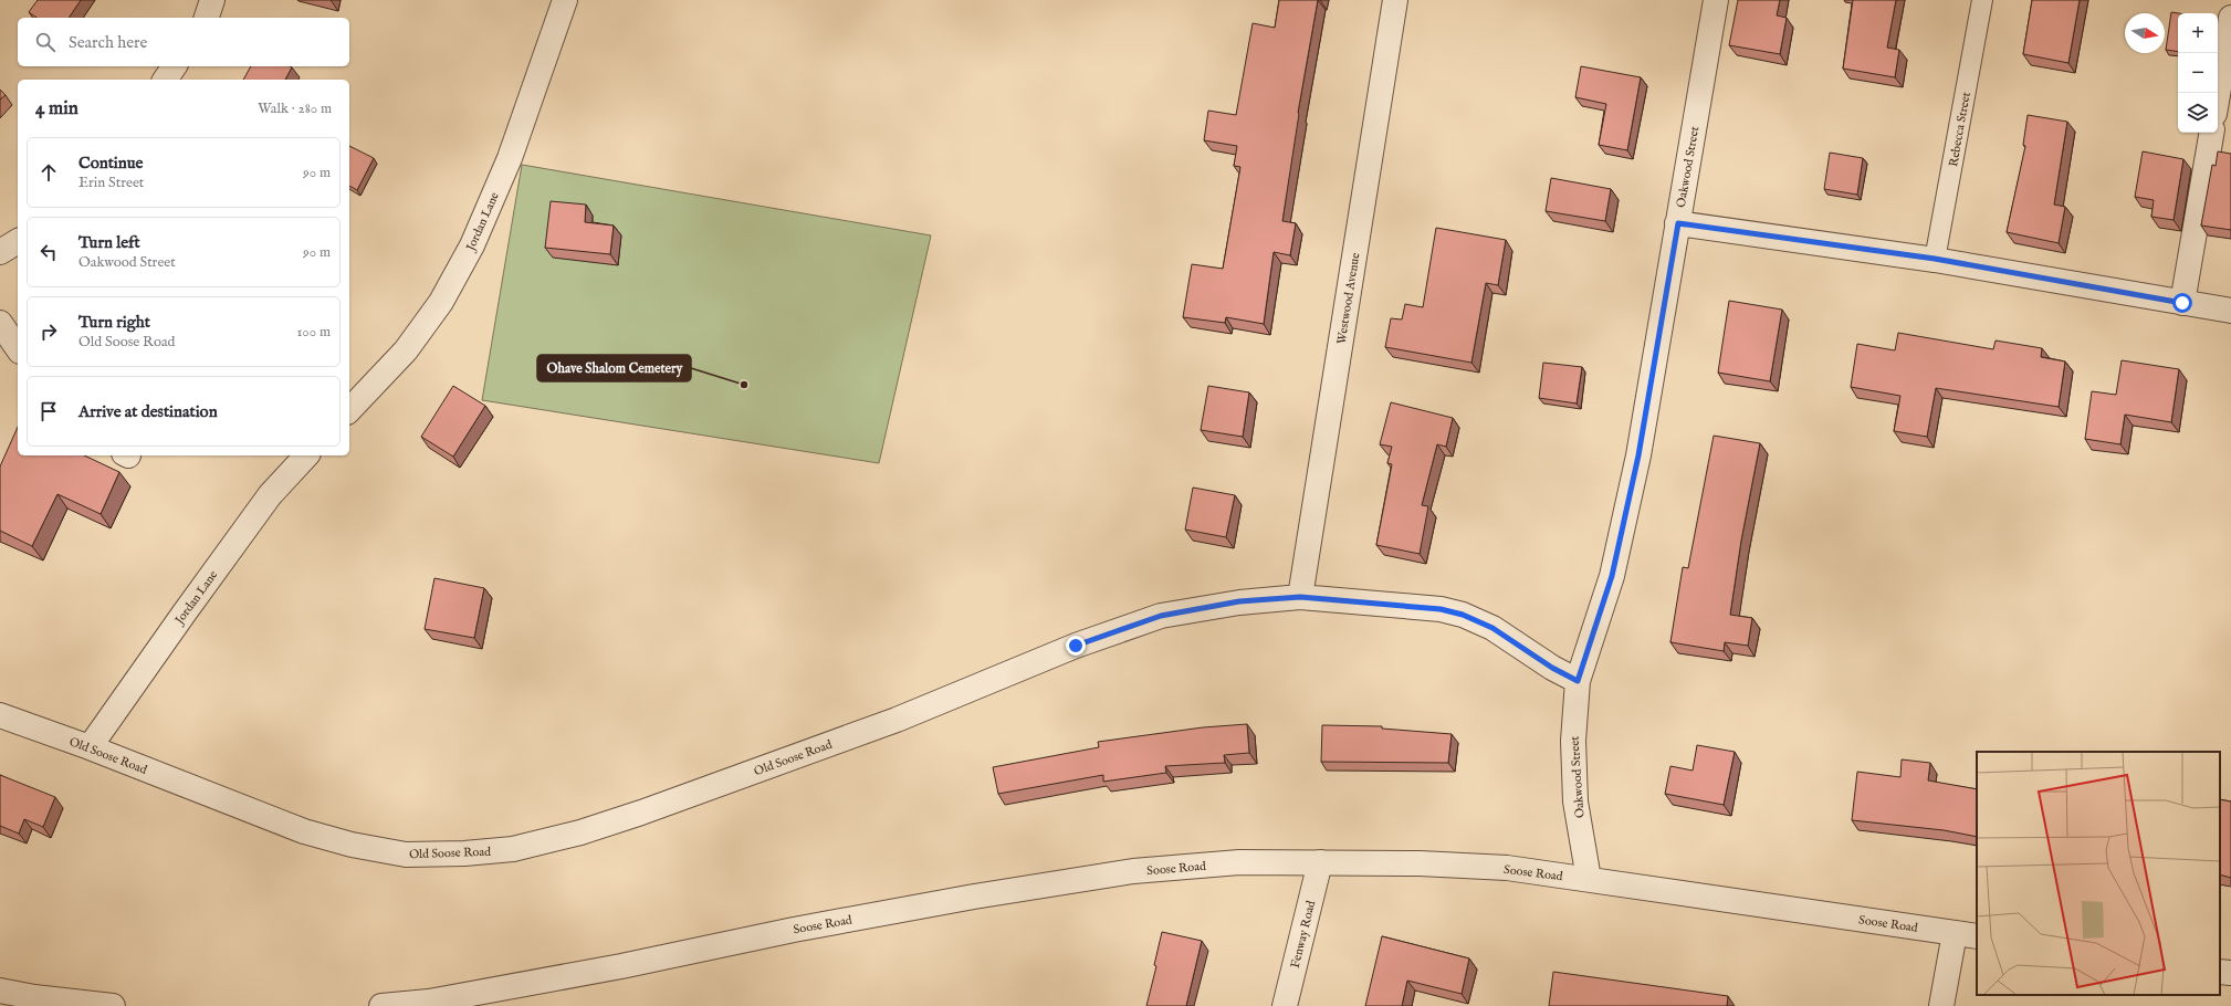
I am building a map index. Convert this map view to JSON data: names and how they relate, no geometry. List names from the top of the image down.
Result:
{
  "streets": {
    "street": [
      "Oakwood Street",
      "Jordan Lane",
      "Westwood Avenue",
      "Old Soose Road",
      "Soose Road",
      "Fenway Road"
    ],
    "lane": ["Rebecca Street"]
  },
  "crossings": [
    ["Oakwood Street", "Old Soose Road"],
    ["Oakwood Street", "Soose Road"],
    ["Jordan Lane", "Old Soose Road"],
    ["Westwood Avenue", "Old Soose Road"],
    ["Soose Road", "Fenway Road"]
  ],
  "places": ["Ohave Shalom Cemetery"],
  "north": "right",
  "page": {
    "map_buttons": ["+", "−"],
    "search": "Search here",
    "heading": ["4 min", "Walk · 280 m"],
    "list": [
      ["Continue", "Erin Street", "90 m"],
      ["Turn left", "Oakwood Street", "90 m"],
      ["Turn right", "Old Soose Road", "100 m"],
      "Arrive at destination"
    ]
  }
}
